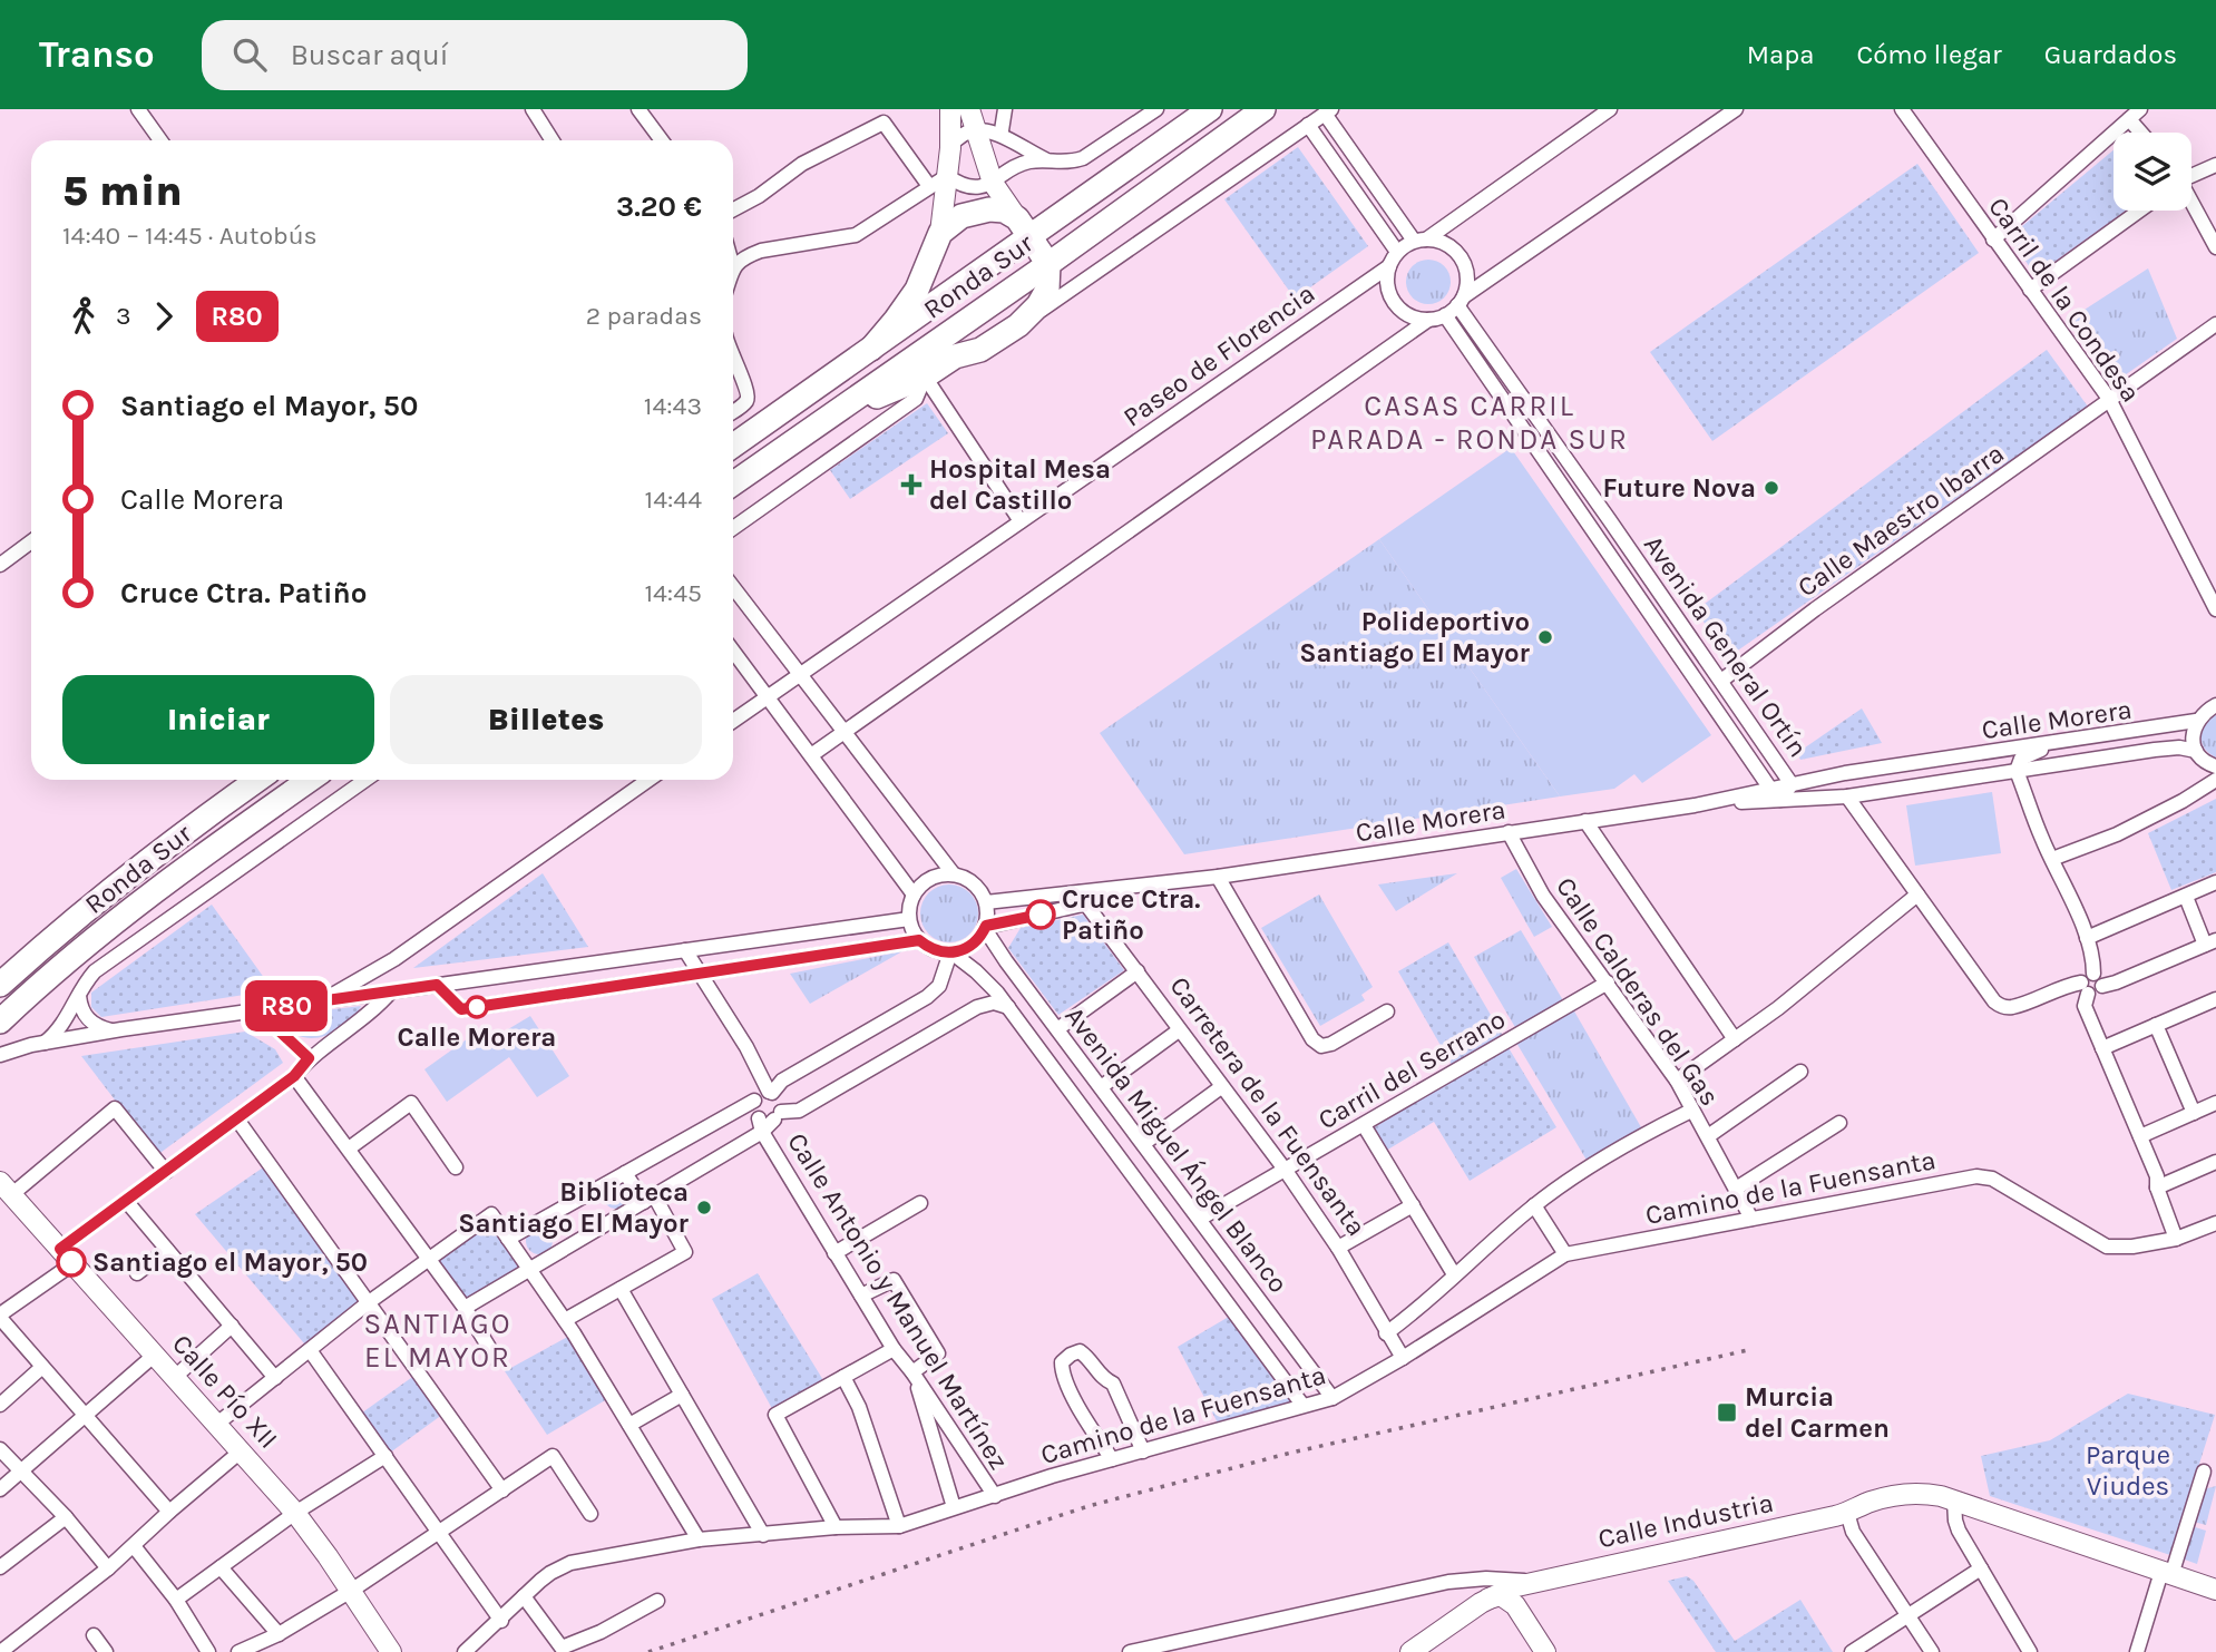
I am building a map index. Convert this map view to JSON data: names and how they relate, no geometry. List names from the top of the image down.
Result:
{
  "streets": {
    "main road": ["Ronda Sur", "Calle Pío XII", "Calle Industria"],
    "street": [
      "Carril de la Condesa",
      "Paseo de Florencia",
      "Calle Maestro Ibarra",
      "Avenida General Ortín",
      "Calle Morera",
      "Calle Calderas del Gas",
      "Carril del Serrano",
      "Carretera de la Fuensanta",
      "Avenida Miguel Ángel Blanco",
      "Camino de la Fuensanta",
      "Calle Antonio y Manuel Martínez"
    ]
  },
  "crossings": [
    ["Carril de la Condesa", "Calle Maestro Ibarra"],
    ["Paseo de Florencia", "Avenida General Ortín"],
    ["Calle Maestro Ibarra", "Avenida General Ortín"],
    ["Avenida General Ortín", "Calle Morera"],
    ["Calle Morera", "Calle Calderas del Gas"],
    ["Calle Morera", "Carretera de la Fuensanta"],
    ["Calle Morera", "Avenida Miguel Ángel Blanco"],
    ["Calle Calderas del Gas", "Carril del Serrano"],
    ["Calle Calderas del Gas", "Camino de la Fuensanta"],
    ["Carril del Serrano", "Carretera de la Fuensanta"],
    ["Carril del Serrano", "Avenida Miguel Ángel Blanco"],
    ["Carretera de la Fuensanta", "Camino de la Fuensanta"],
    ["Avenida Miguel Ángel Blanco", "Camino de la Fuensanta"],
    ["Camino de la Fuensanta", "Calle Antonio y Manuel Martínez"]
  ],
  "districts": ["CASAS CARRIL PARADA - RONDA SUR", "SANTIAGO EL MAYOR"],
  "parks": ["Parque Viudes"],
  "places": {
    "health": ["Hospital Mesa del Castillo"],
    "other": [
      "Future Nova",
      "Polideportivo Santiago El Mayor",
      "Cruce Ctra. Patiño",
      "Calle Morera",
      "Biblioteca Santiago El Mayor",
      "Santiago el Mayor, 50"
    ],
    "transit": ["Murcia del Carmen"]
  },
  "lines": ["bus line R80"],
  "page": {
    "header": "Transo",
    "search": "Buscar aquí",
    "nav": ["Mapa", "Cómo llegar", "Guardados"],
    "on_map": "R80",
    "heading": ["5 min", "14:40 – 14:45 · Autobús", "3.20 €"],
    "legs": ["3", "R80", "2 paradas"],
    "list": [
      {
        "name": "Santiago el Mayor, 50",
        "value": "14:43"
      },
      {
        "name": "Calle Morera",
        "value": "14:44"
      },
      {
        "name": "Cruce Ctra. Patiño",
        "value": "14:45"
      }
    ],
    "buttons": ["Iniciar", "Billetes"]
  }
}
